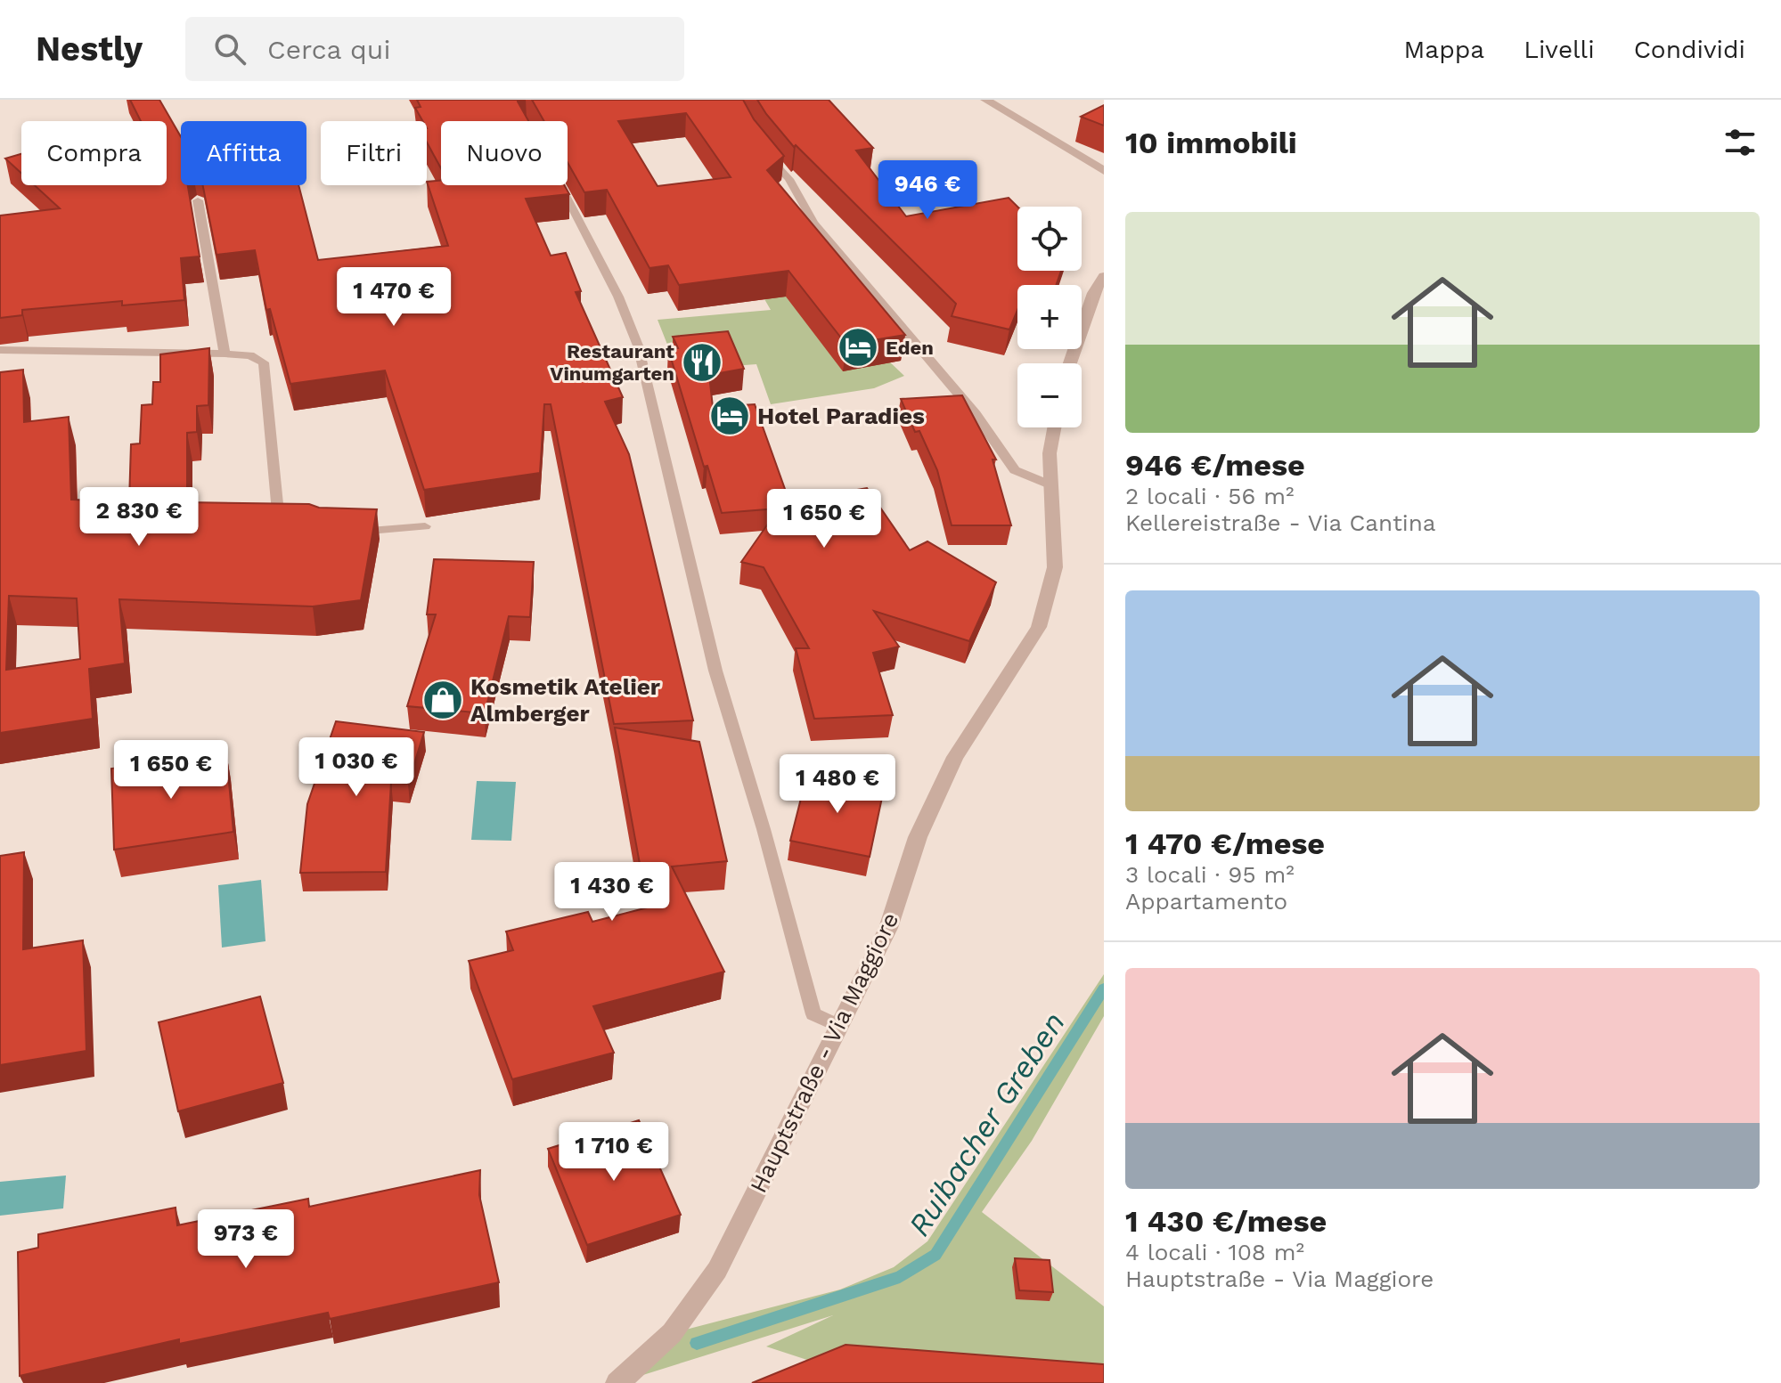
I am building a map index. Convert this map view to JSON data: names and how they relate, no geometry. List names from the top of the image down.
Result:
{
  "streets": {
    "street": ["Hauptstraße - Via Maggiore"]
  },
  "water": ["Ruibacher Greben"],
  "places": {
    "hotel": ["Eden", "Hotel Paradies"],
    "restaurant": ["Restaurant Vinumgarten"],
    "shop": ["Kosmetik Atelier Almberger"]
  },
  "page": {
    "header": "Nestly",
    "search": "Cerca qui",
    "nav": ["Mappa", "Livelli", "Condividi"],
    "heading": "10 immobili",
    "chip": [
      "Compra",
      "Affitta",
      "Filtri",
      "Nuovo"
    ],
    "price": [
      "946 €",
      "1 470 €",
      "2 830 €",
      "1 650 €",
      "1 030 €",
      "1 650 €",
      "1 480 €",
      "1 430 €",
      "1 710 €",
      "973 €"
    ],
    "list": [
      {
        "name": "946 €/mese",
        "note": "2 locali · 56 m² · Kellereistraße - Via Cantina"
      },
      {
        "name": "1 470 €/mese",
        "note": "3 locali · 95 m² · Appartamento"
      },
      {
        "name": "1 430 €/mese",
        "note": "4 locali · 108 m² · Hauptstraße - Via Maggiore"
      }
    ],
    "map_buttons": ["+", "−"]
  }
}
